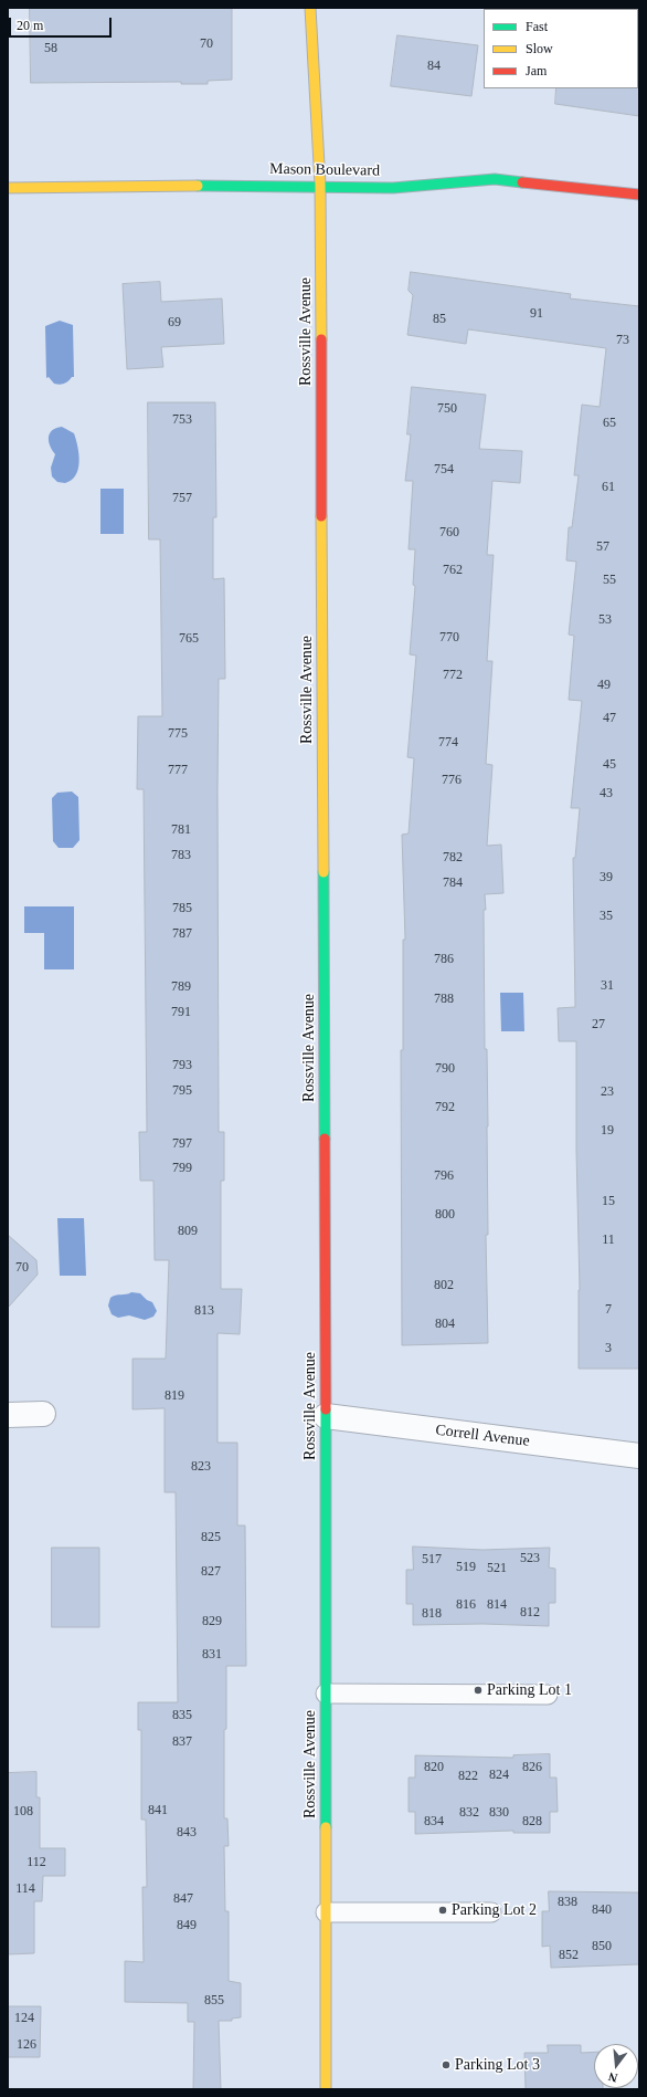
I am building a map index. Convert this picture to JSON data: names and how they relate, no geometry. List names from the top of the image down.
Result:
{
  "streets": {
    "street": ["Mason Boulevard", "Rossville Avenue", "Correll Avenue"]
  },
  "crossings": [
    ["Mason Boulevard", "Rossville Avenue"],
    ["Rossville Avenue", "Correll Avenue"]
  ],
  "places": ["Parking Lot 1", "Parking Lot 2", "Parking Lot 3"],
  "house_numbers": [
    "70",
    "58",
    "84",
    "91",
    "85",
    "69",
    "73",
    "750",
    "753",
    "65",
    "754",
    "61",
    "757",
    "760",
    "57",
    "762",
    "55",
    "53",
    "770",
    "765",
    "772",
    "49",
    "47",
    "775",
    "774",
    "45",
    "777",
    "776",
    "43",
    "781",
    "783",
    "782",
    "39",
    "784",
    "785",
    "35",
    "787",
    "786",
    "31",
    "789",
    "788",
    "791",
    "27",
    "793",
    "790",
    "795",
    "23",
    "792",
    "19",
    "797",
    "799",
    "796",
    "15",
    "800",
    "809",
    "11",
    "70",
    "802",
    "7",
    "813",
    "804",
    "3",
    "819",
    "823",
    "825",
    "523",
    "517",
    "519",
    "521",
    "827",
    "816",
    "814",
    "812",
    "818",
    "829",
    "831",
    "835",
    "837",
    "820",
    "826",
    "824",
    "822",
    "841",
    "108",
    "832",
    "830",
    "834",
    "828",
    "843",
    "112",
    "114",
    "847",
    "838",
    "840",
    "849",
    "850",
    "852",
    "855",
    "124",
    "126"
  ],
  "legend": ["Fast", "Slow", "Jam"],
  "scale_bar": "20 m",
  "north": "bottom"
}
